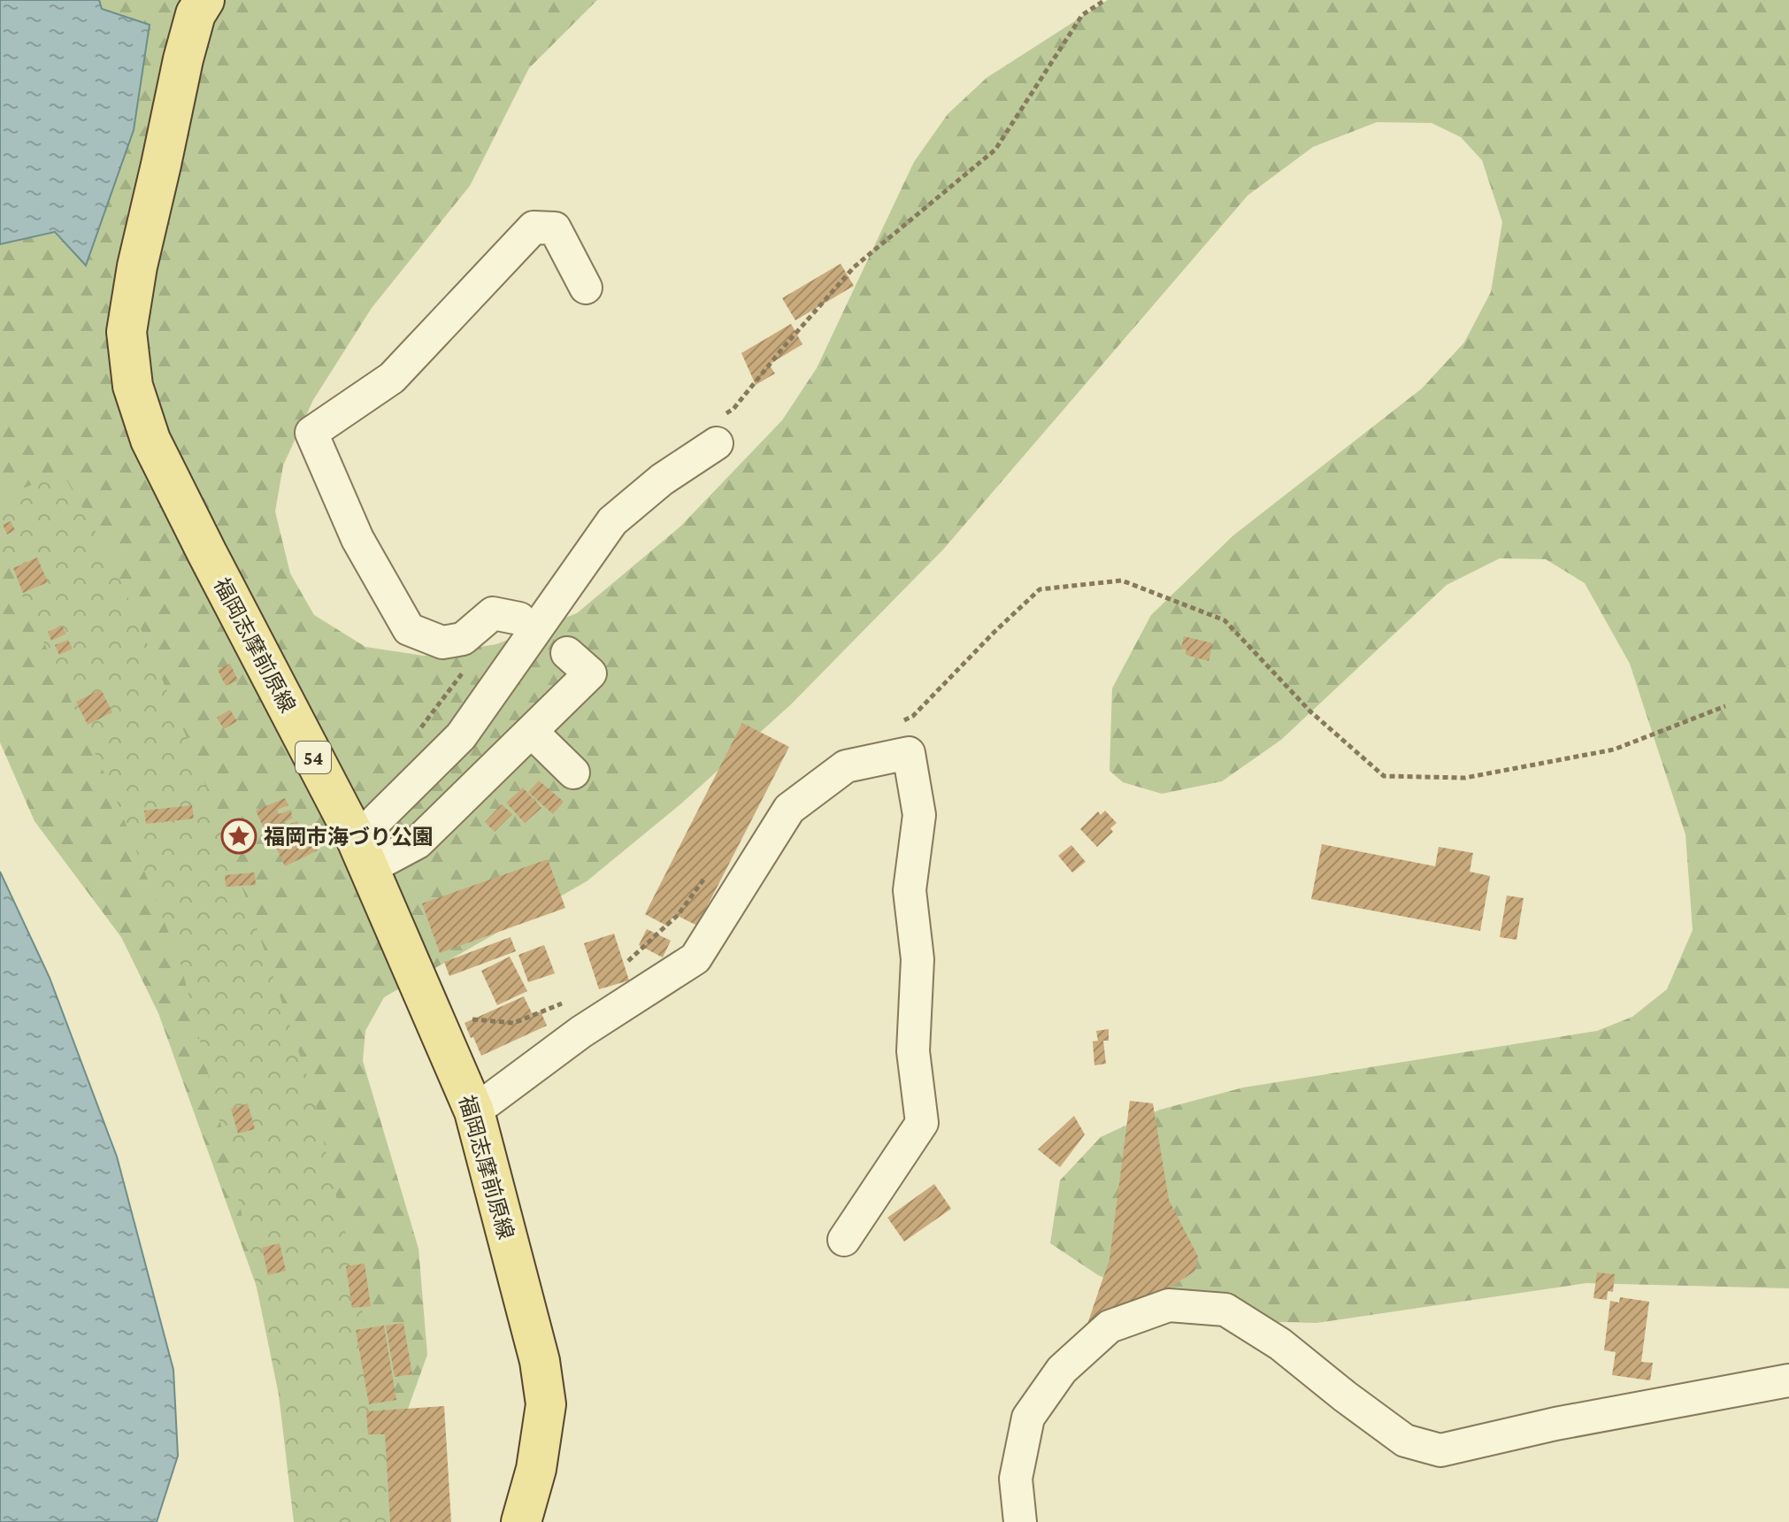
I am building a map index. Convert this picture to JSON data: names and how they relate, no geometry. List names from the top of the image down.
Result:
{
  "streets": {
    "main road": ["福岡志摩前原線", "54"]
  },
  "places": {
    "place": ["福岡市海づり公園"]
  }
}
